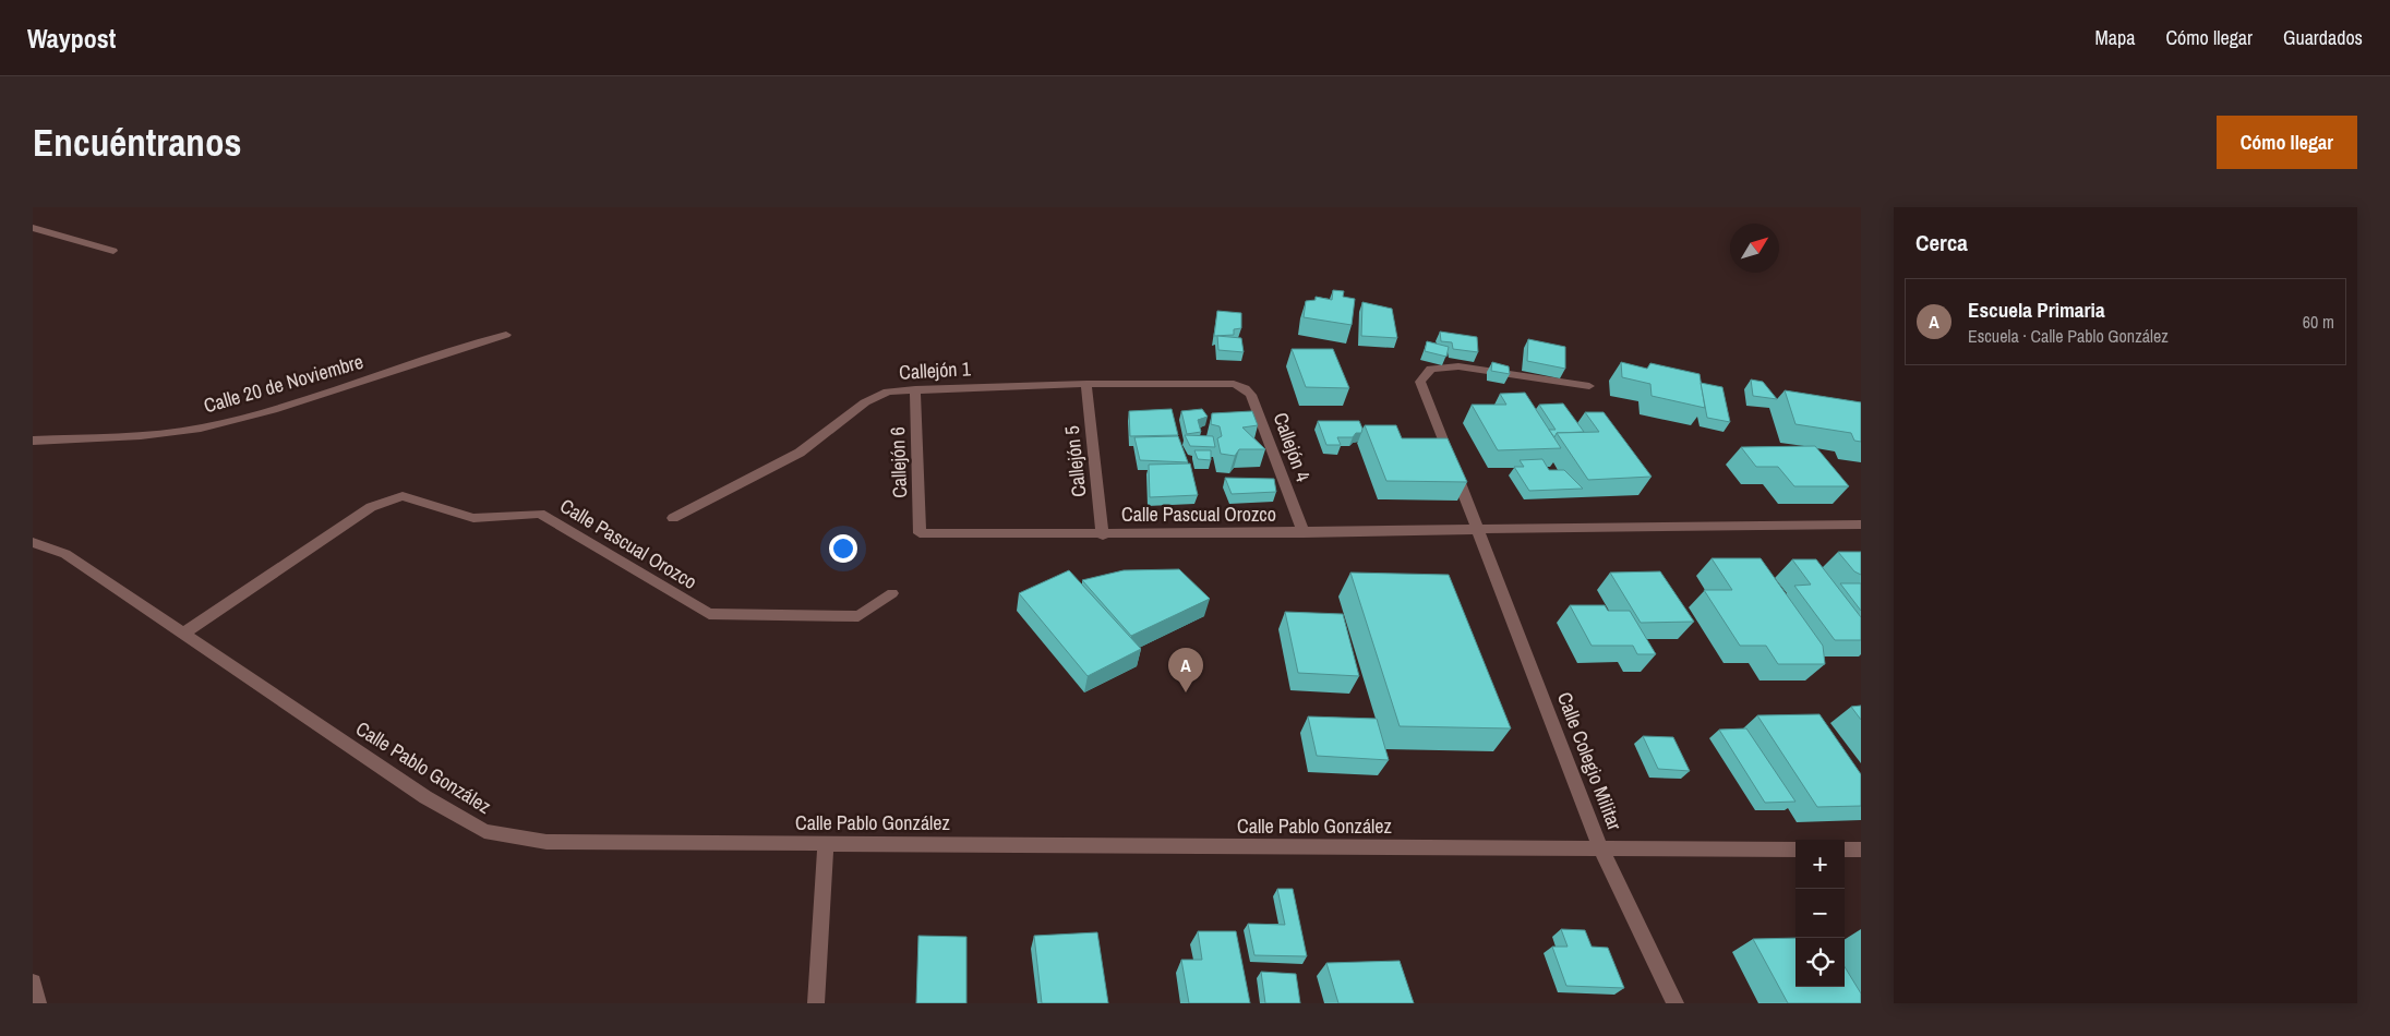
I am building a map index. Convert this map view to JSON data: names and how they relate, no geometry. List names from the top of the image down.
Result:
{
  "streets": {
    "street": [
      "Callejón 1",
      "Calle 20 de Noviembre",
      "Callejón 4",
      "Callejón 5",
      "Callejón 6",
      "Calle Pascual Orozco",
      "Calle Colegio Militar",
      "Calle Pablo González"
    ]
  },
  "crossings": [
    ["Callejón 1", "Callejón 4"],
    ["Callejón 1", "Callejón 5"],
    ["Callejón 1", "Callejón 6"],
    ["Callejón 4", "Calle Pascual Orozco"],
    ["Callejón 5", "Calle Pascual Orozco"],
    ["Callejón 6", "Calle Pascual Orozco"],
    ["Calle Pascual Orozco", "Calle Colegio Militar"],
    ["Calle Pascual Orozco", "Calle Pablo González"],
    ["Calle Colegio Militar", "Calle Pablo González"]
  ],
  "north": "top right",
  "page": {
    "header": "Waypost",
    "nav": ["Mapa", "Cómo llegar", "Guardados"],
    "buttons": "Cómo llegar",
    "title": "Encuéntranos",
    "heading": "Cerca",
    "list": [
      {
        "mark": "A",
        "name": "Escuela Primaria",
        "note": "Escuela · Calle Pablo González",
        "value": "60 m"
      }
    ],
    "pins": "A",
    "map_buttons": ["+", "−"]
  }
}
